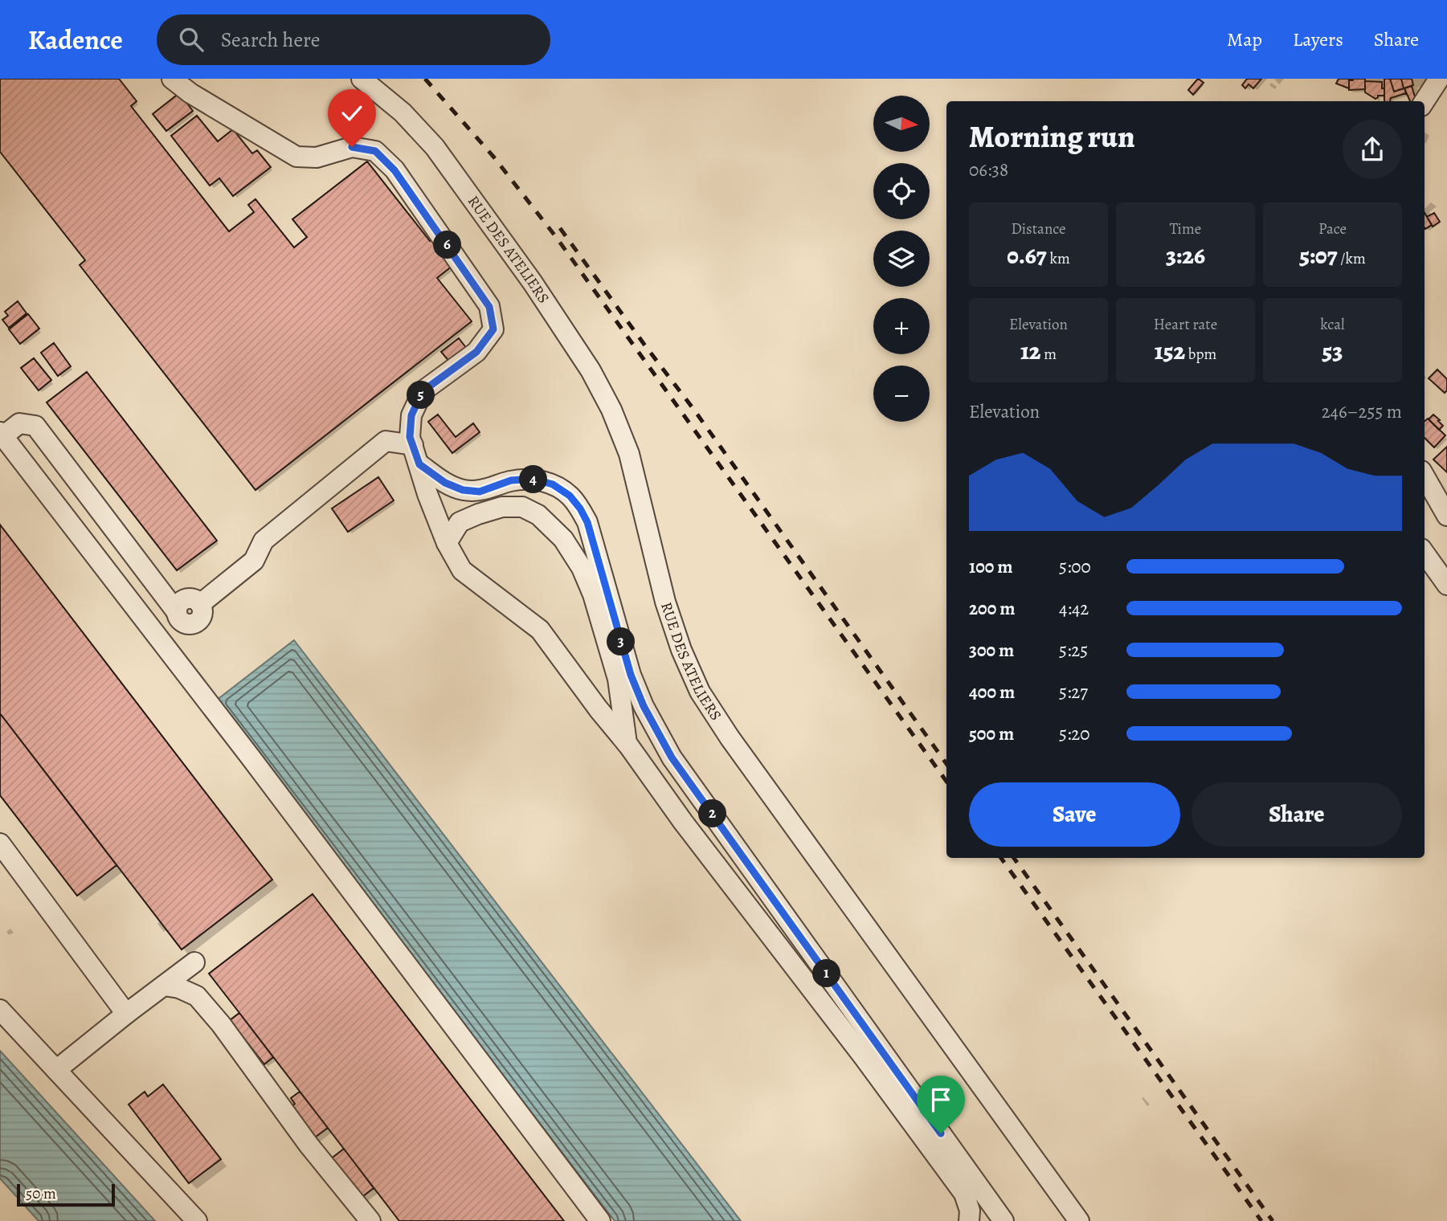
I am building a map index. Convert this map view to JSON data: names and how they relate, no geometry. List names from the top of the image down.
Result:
{
  "streets": {
    "street": ["RUE DES ATELIERS"]
  },
  "scale_bar": "50 m",
  "north": "right",
  "page": {
    "header": "Kadence",
    "search": "Search here",
    "nav": ["Map", "Layers", "Share"],
    "map_buttons": ["+", "−"],
    "heading": ["Morning run", "06:38"],
    "stats": [
      ["Distance", "0.67 km"],
      ["Time", "3:26"],
      ["Pace", "5:07 /km"],
      ["Elevation", "12 m"],
      ["Heart rate", "152 bpm"],
      ["kcal", "53"]
    ],
    "pins": [
      "6",
      "5",
      "4",
      "3",
      "2",
      "1"
    ],
    "chart": ["Elevation", "246–255 m"],
    "list": [
      {
        "name": "100 m",
        "note": "5:00"
      },
      {
        "name": "200 m",
        "note": "4:42"
      },
      {
        "name": "300 m",
        "note": "5:25"
      },
      {
        "name": "400 m",
        "note": "5:27"
      },
      {
        "name": "500 m",
        "note": "5:20"
      }
    ],
    "buttons": ["Save", "Share"],
    "scale": "50 m"
  }
}
